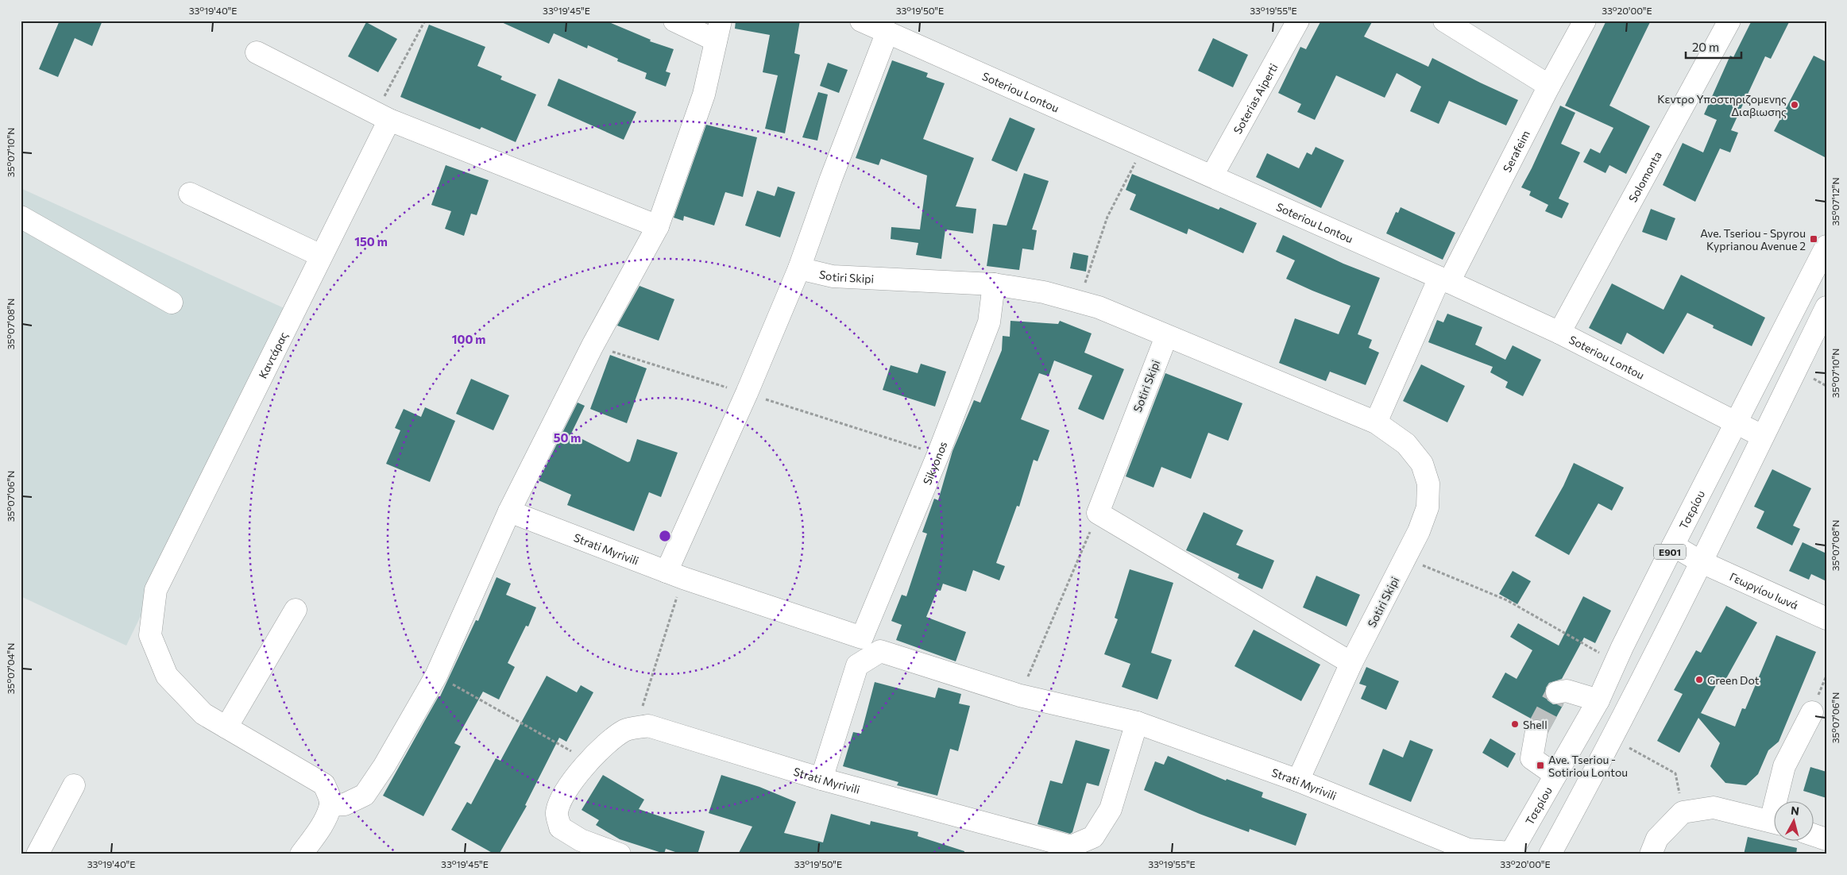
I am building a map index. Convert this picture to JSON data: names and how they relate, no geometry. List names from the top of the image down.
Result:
{
  "streets": {
    "street": [
      "Soteriou Lontou",
      "Soterias Aiperti",
      "Serafeim",
      "Solomonta",
      "Sotiri Skipi",
      "Καντάρας",
      "Sikyonos",
      "Τσερίου",
      "Strati Myrivili",
      "E901",
      "Γεωργίου Ιωνά"
    ]
  },
  "crossings": [
    ["Soteriou Lontou", "Soterias Aiperti"],
    ["Soteriou Lontou", "Serafeim"],
    ["Soteriou Lontou", "Solomonta"],
    ["Soteriou Lontou", "Τσερίου"],
    ["Soteriou Lontou", "E901"],
    ["Serafeim", "Sotiri Skipi"],
    ["Sotiri Skipi", "Sikyonos"],
    ["Sotiri Skipi", "Strati Myrivili"],
    ["Sikyonos", "Strati Myrivili"],
    ["Τσερίου", "Strati Myrivili"],
    ["Τσερίου", "Γεωργίου Ιωνά"],
    ["E901", "Γεωργίου Ιωνά"]
  ],
  "places": {
    "other": ["Κεντρο Υποστηριζομενης Διαβιωσης", "Green Dot", "Shell"],
    "transit": ["Ave. Tseriou - Spyrou Kyprianou Avenue 2", "Ave. Tseriou - Sotiriou Lontou"]
  },
  "scale_bar": "20 m",
  "north": "top",
  "coordinates": [
    "33°19'40\"E",
    "33°19'45\"E",
    "33°19'50\"E",
    "33°19'55\"E",
    "33°20'00\"E",
    "35°07'10\"N",
    "35°07'12\"N",
    "35°07'08\"N",
    "35°07'06\"N",
    "35°07'04\"N"
  ],
  "rings": ["150 m", "100 m", "50 m"]
}
